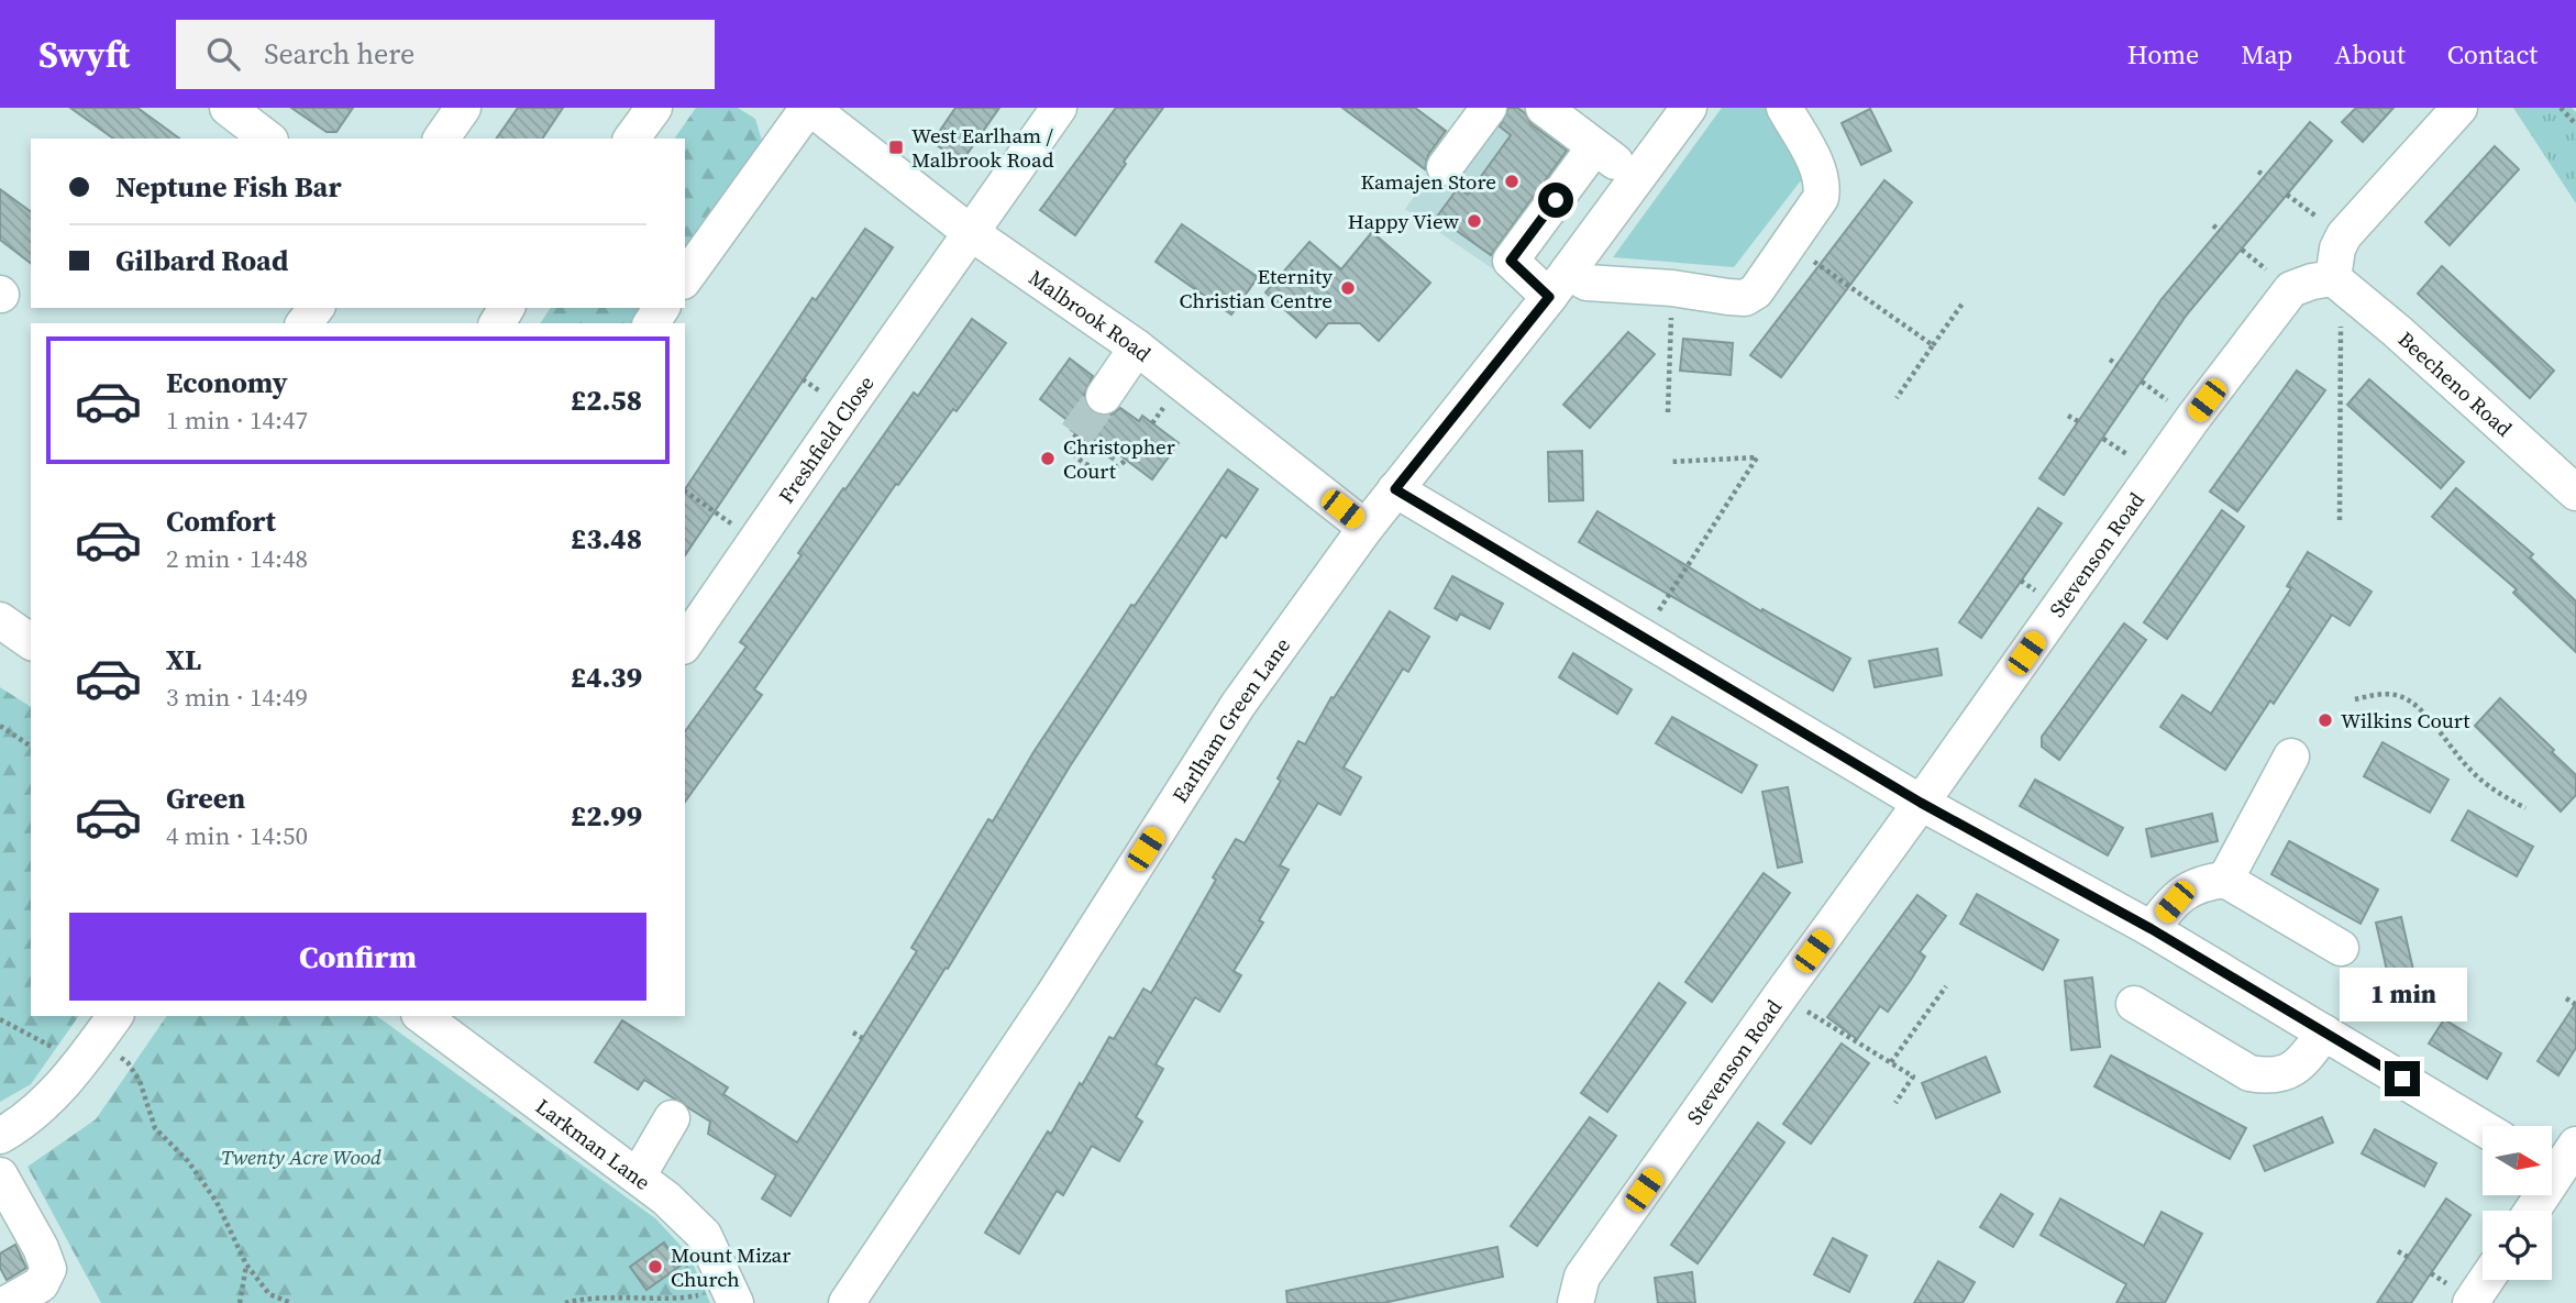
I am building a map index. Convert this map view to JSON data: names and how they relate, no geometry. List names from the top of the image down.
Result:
{
  "streets": {
    "street": [
      "Malbrook Road",
      "Beecheno Road",
      "Freshfield Close",
      "Stevenson Road",
      "Earlham Green Lane",
      "Larkman Lane"
    ]
  },
  "crossings": [
    ["Malbrook Road", "Freshfield Close"],
    ["Malbrook Road", "Earlham Green Lane"],
    ["Beecheno Road", "Stevenson Road"]
  ],
  "parks": ["Twenty Acre Wood"],
  "places": {
    "transit": ["West Earlham / Malbrook Road"],
    "other": [
      "Kamajen Store",
      "Happy View",
      "Eternity Christian Centre",
      "Christopher Court",
      "Wilkins Court",
      "Mount Mizar Church"
    ]
  },
  "north": "right",
  "page": {
    "header": "Swyft",
    "search": "Search here",
    "nav": [
      "Home",
      "Map",
      "About",
      "Contact"
    ],
    "banner": ["Neptune Fish Bar", "Gilbard Road"],
    "list": [
      {
        "name": "Economy",
        "note": "1 min · 14:47",
        "value": "£2.58"
      },
      {
        "name": "Comfort",
        "note": "2 min · 14:48",
        "value": "£3.48"
      },
      {
        "name": "XL",
        "note": "3 min · 14:49",
        "value": "£4.39"
      },
      {
        "name": "Green",
        "note": "4 min · 14:50",
        "value": "£2.99"
      }
    ],
    "buttons": "Confirm",
    "bubble": "1 min"
  }
}
